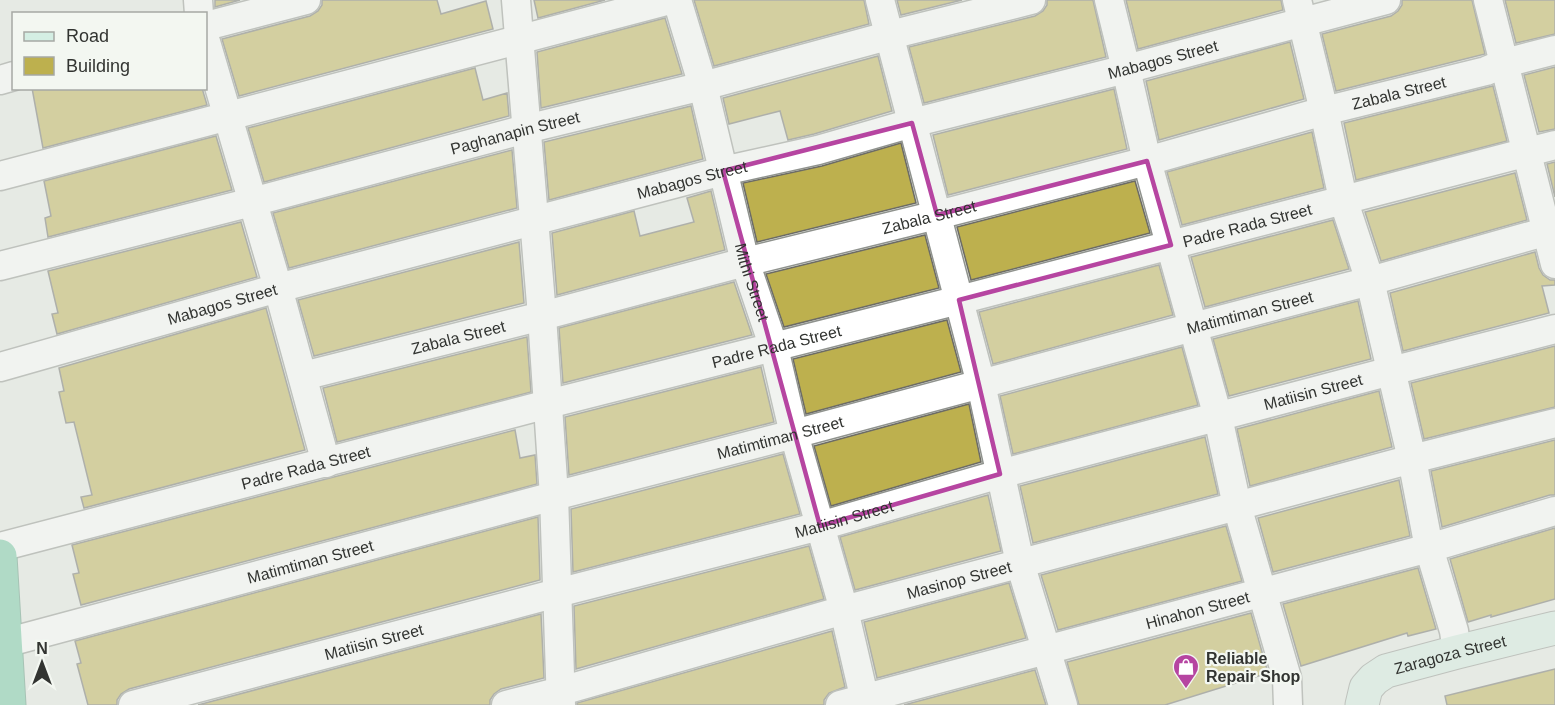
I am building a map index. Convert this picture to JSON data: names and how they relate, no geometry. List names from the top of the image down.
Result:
{
  "streets": {
    "street": [
      "Mabagos Street",
      "Zabala Street",
      "Paghanapin Street",
      "Padre Rada Street",
      "Mithi Street",
      "Matimtiman Street",
      "Matiisin Street",
      "Masinop Street",
      "Hinahon Street",
      "Zaragoza Street"
    ]
  },
  "crossings": [
    ["Mabagos Street", "Mithi Street"],
    ["Zabala Street", "Mithi Street"],
    ["Paghanapin Street", "Mithi Street"],
    ["Padre Rada Street", "Mithi Street"],
    ["Mithi Street", "Matimtiman Street"],
    ["Mithi Street", "Matiisin Street"],
    ["Mithi Street", "Masinop Street"],
    ["Mithi Street", "Hinahon Street"]
  ],
  "places": {
    "shop": ["Reliable Repair Shop"]
  },
  "legend": ["Road", "Building"],
  "north": "top"
}
